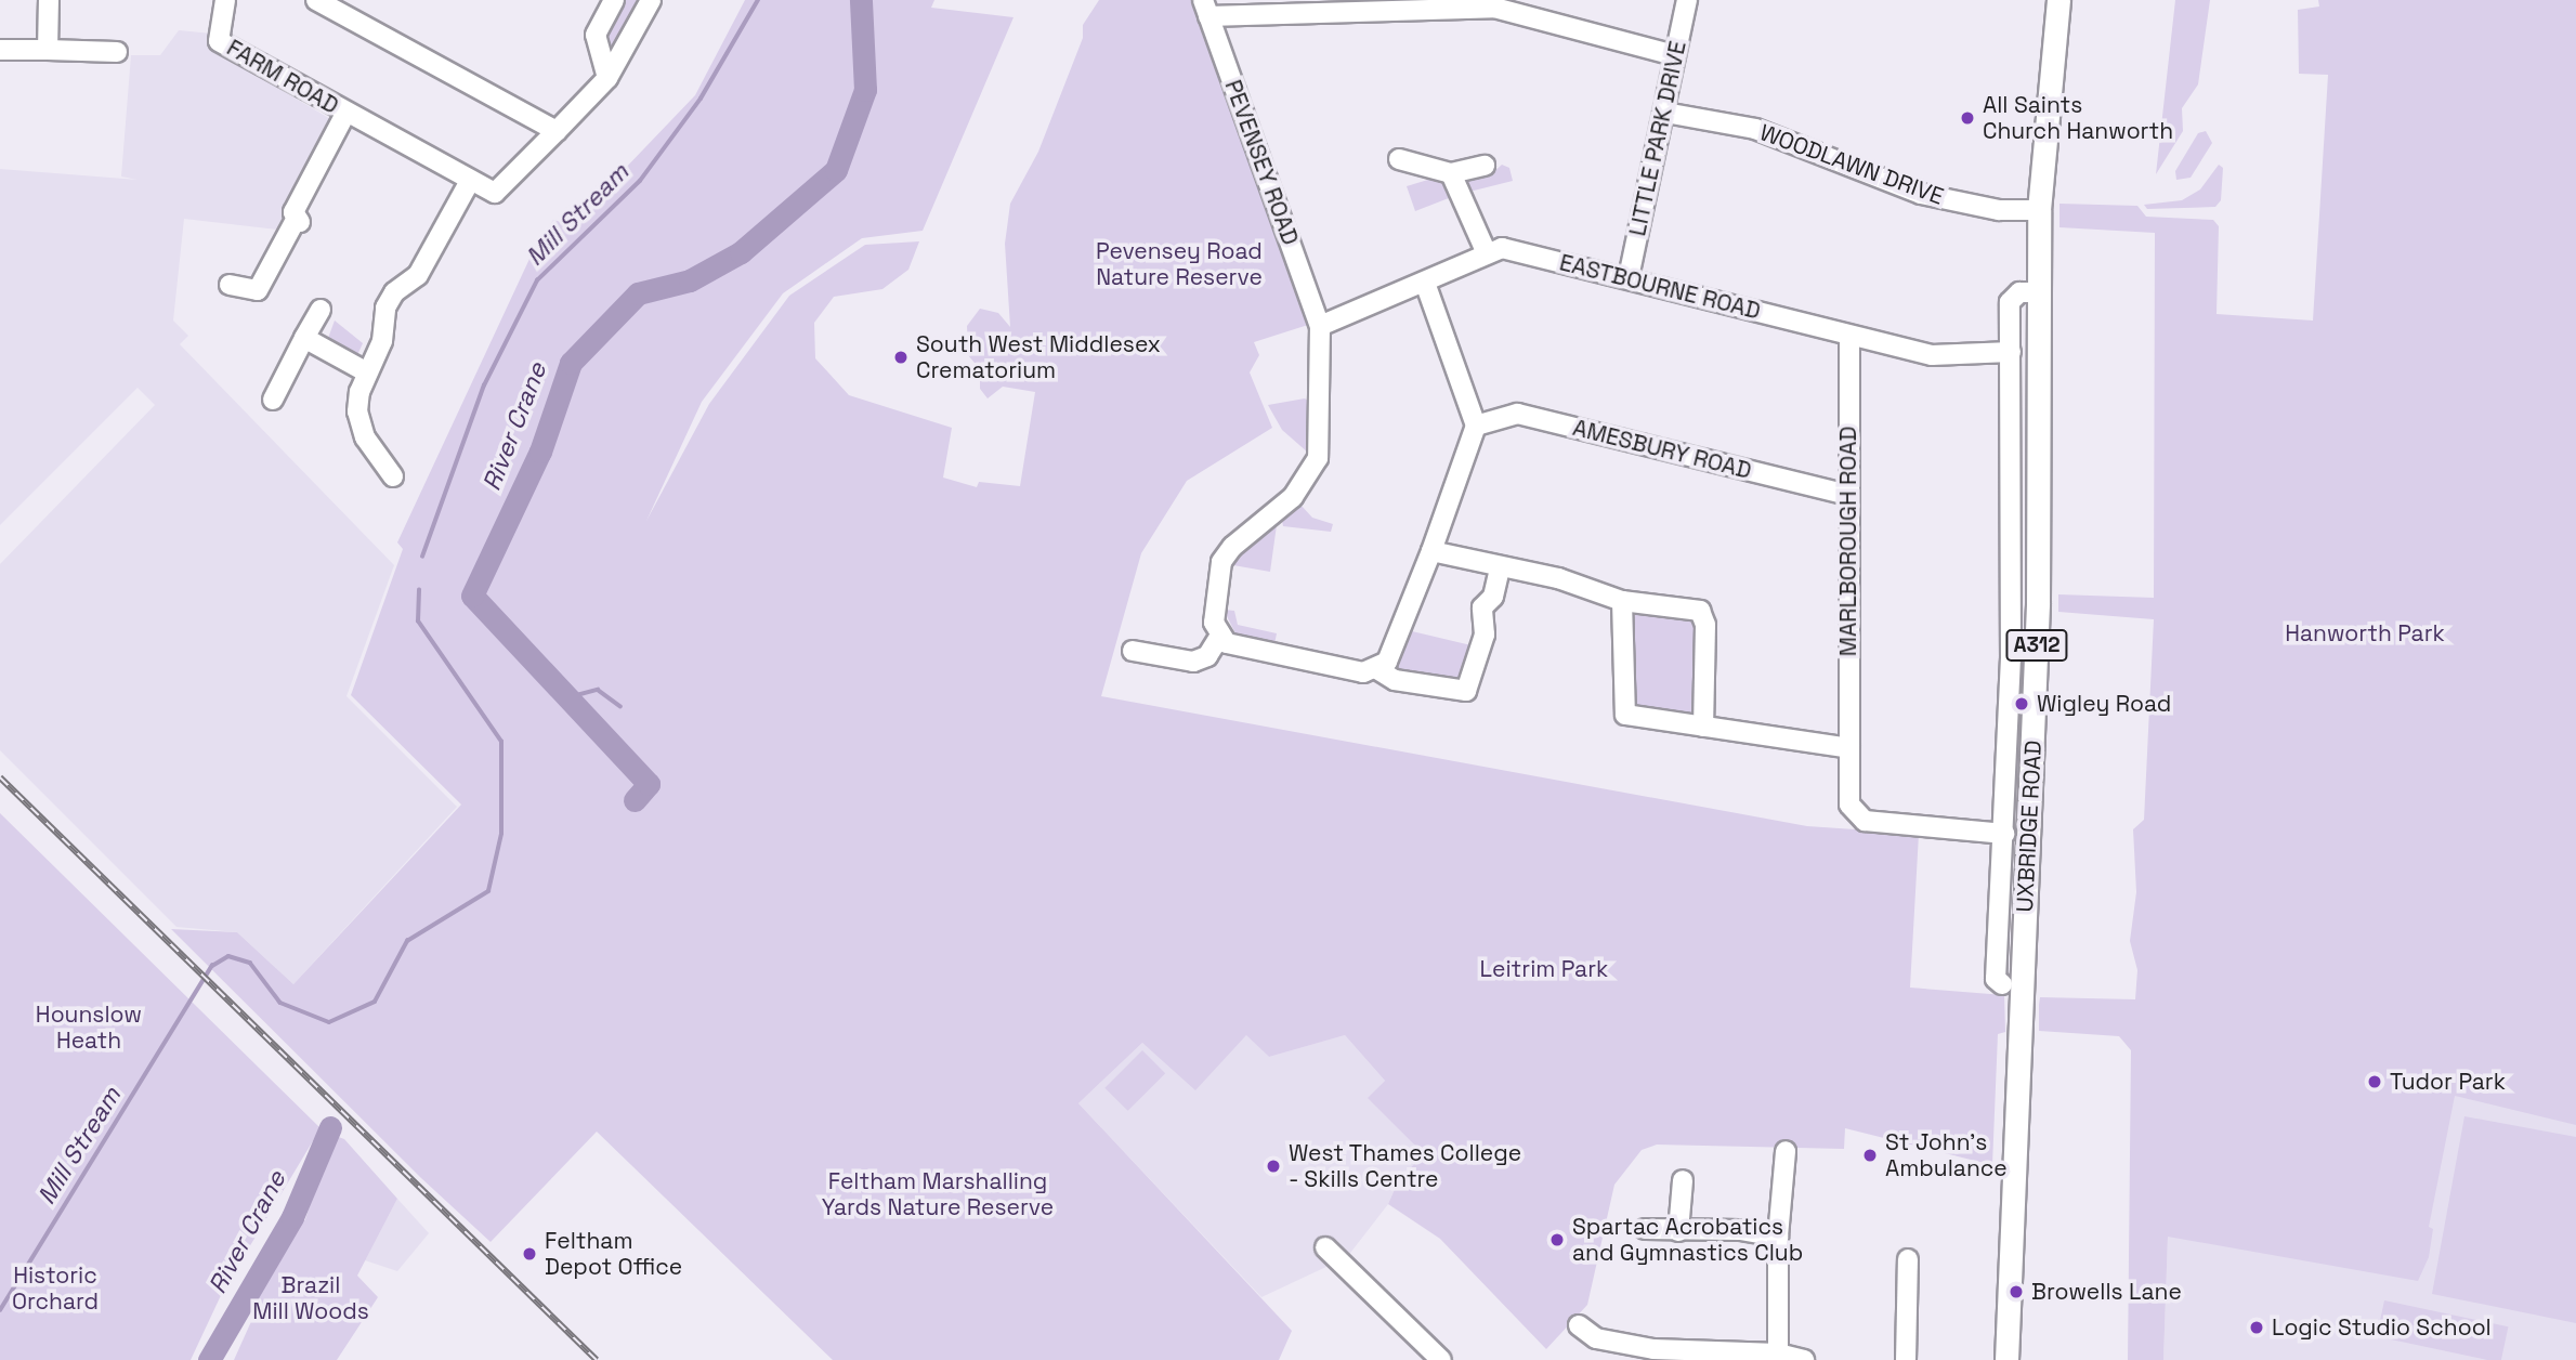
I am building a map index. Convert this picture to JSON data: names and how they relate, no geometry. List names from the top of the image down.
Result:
{
  "streets": {
    "main road": ["A312", "UXBRIDGE ROAD"],
    "street": [
      "FARM ROAD",
      "LITTLE PARK DRIVE",
      "PEVENSEY ROAD",
      "WOODLAWN DRIVE",
      "EASTBOURNE ROAD",
      "AMESBURY ROAD",
      "MARLBOROUGH ROAD"
    ]
  },
  "crossings": [
    ["LITTLE PARK DRIVE", "WOODLAWN DRIVE"],
    ["LITTLE PARK DRIVE", "EASTBOURNE ROAD"],
    ["PEVENSEY ROAD", "EASTBOURNE ROAD"],
    ["WOODLAWN DRIVE", "UXBRIDGE ROAD"],
    ["EASTBOURNE ROAD", "MARLBOROUGH ROAD"],
    ["EASTBOURNE ROAD", "UXBRIDGE ROAD"],
    ["AMESBURY ROAD", "MARLBOROUGH ROAD"]
  ],
  "water": ["Mill Stream", "River Crane"],
  "parks": [
    "Pevensey Road Nature Reserve",
    "Hanworth Park",
    "Leitrim Park",
    "Hounslow Heath",
    "Feltham Marshalling Yards Nature Reserve",
    "Historic Orchard",
    "Brazil Mill Woods"
  ],
  "places": [
    "All Saints Church Hanworth",
    "South West Middlesex Crematorium",
    "Wigley Road",
    "Tudor Park",
    "St John's Ambulance",
    "West Thames College - Skills Centre",
    "Spartac Acrobatics and Gymnastics Club",
    "Feltham Depot Office",
    "Browells Lane",
    "Logic Studio School"
  ]
}
